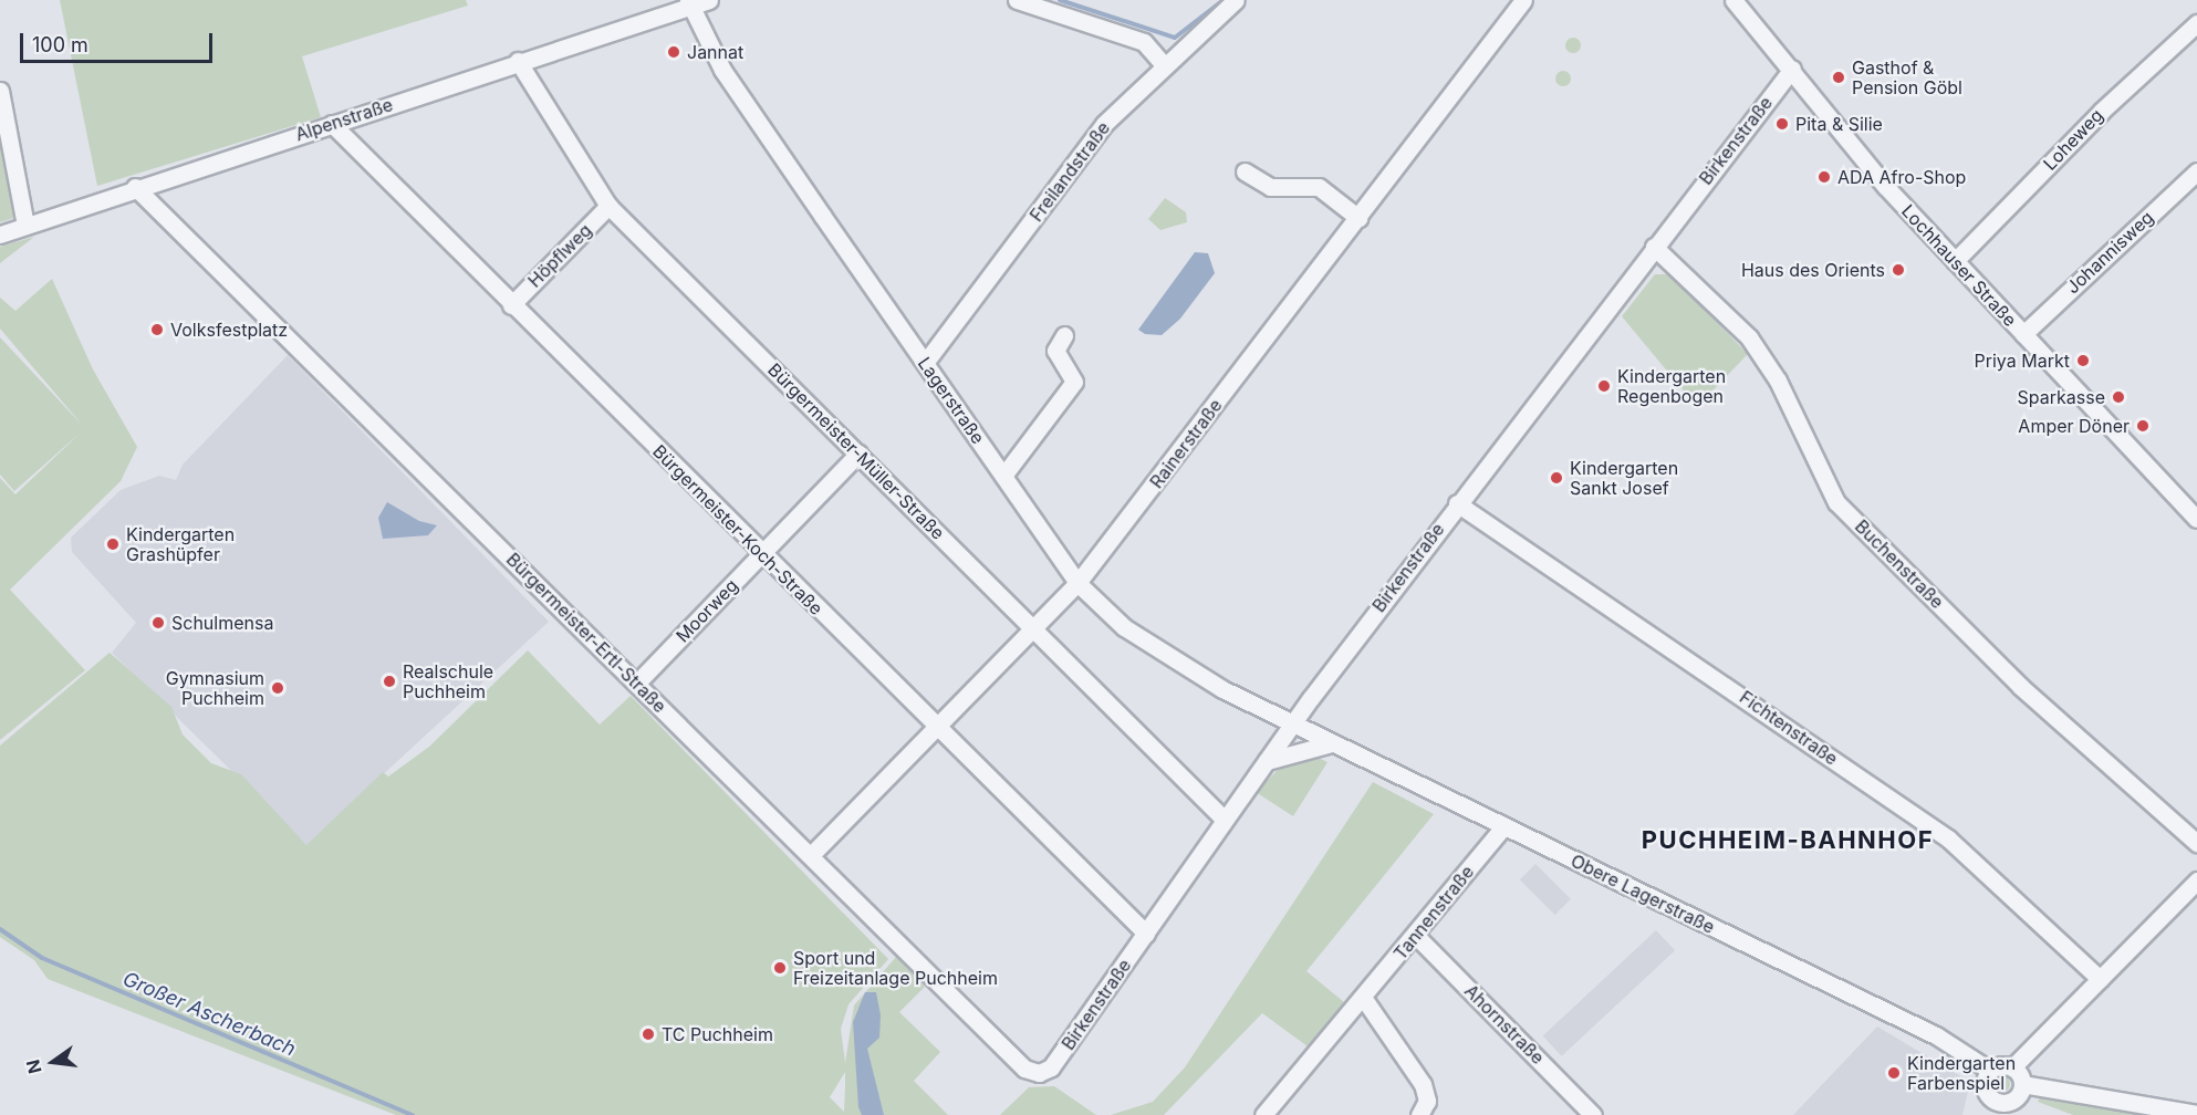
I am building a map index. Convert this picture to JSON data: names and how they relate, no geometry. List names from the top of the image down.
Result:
{
  "streets": {
    "street": [
      "Alpenstraße",
      "Loheweg",
      "Birkenstraße",
      "Freilandstraße",
      "Johannisweg",
      "Höpflweg",
      "Lochhauser Straße",
      "Lagerstraße",
      "Rainerstraße",
      "Bürgermeister-Müller-Straße",
      "Bürgermeister-Koch-Straße",
      "Buchenstraße",
      "Moorweg",
      "Bürgermeister-Ertl-Straße",
      "Fichtenstraße",
      "Obere Lagerstraße",
      "Tannenstraße",
      "Ahornstraße"
    ]
  },
  "crossings": [
    ["Alpenstraße", "Lagerstraße"],
    ["Alpenstraße", "Bürgermeister-Müller-Straße"],
    ["Alpenstraße", "Bürgermeister-Koch-Straße"],
    ["Alpenstraße", "Bürgermeister-Ertl-Straße"],
    ["Loheweg", "Lochhauser Straße"],
    ["Birkenstraße", "Lochhauser Straße"],
    ["Birkenstraße", "Lagerstraße"],
    ["Birkenstraße", "Bürgermeister-Müller-Straße"],
    ["Birkenstraße", "Bürgermeister-Koch-Straße"],
    ["Birkenstraße", "Buchenstraße"],
    ["Birkenstraße", "Bürgermeister-Ertl-Straße"],
    ["Birkenstraße", "Fichtenstraße"],
    ["Birkenstraße", "Obere Lagerstraße"],
    ["Freilandstraße", "Lagerstraße"],
    ["Johannisweg", "Lochhauser Straße"],
    ["Höpflweg", "Bürgermeister-Müller-Straße"],
    ["Höpflweg", "Bürgermeister-Koch-Straße"],
    ["Lagerstraße", "Rainerstraße"],
    ["Lagerstraße", "Obere Lagerstraße"],
    ["Rainerstraße", "Bürgermeister-Müller-Straße"],
    ["Rainerstraße", "Bürgermeister-Koch-Straße"],
    ["Rainerstraße", "Bürgermeister-Ertl-Straße"],
    ["Bürgermeister-Müller-Straße", "Moorweg"],
    ["Bürgermeister-Koch-Straße", "Moorweg"],
    ["Moorweg", "Bürgermeister-Ertl-Straße"],
    ["Obere Lagerstraße", "Tannenstraße"],
    ["Tannenstraße", "Ahornstraße"]
  ],
  "districts": ["PUCHHEIM-BAHNHOF"],
  "water": ["Großer Ascherbach"],
  "places": [
    "Jannat",
    "Gasthof & Pension Göbl",
    "Pita & Silie",
    "ADA Afro-Shop",
    "Haus des Orients",
    "Volksfestplatz",
    "Priya Markt",
    "Kindergarten Regenbogen",
    "Sparkasse",
    "Amper Döner",
    "Kindergarten Sankt Josef",
    "Kindergarten Grashüpfer",
    "Schulmensa",
    "Realschule Puchheim",
    "Gymnasium Puchheim",
    "Sport und Freizeitanlage Puchheim",
    "TC Puchheim",
    "Kindergarten Farbenspiel"
  ],
  "scale_bar": "100 m",
  "north": "left"
}
